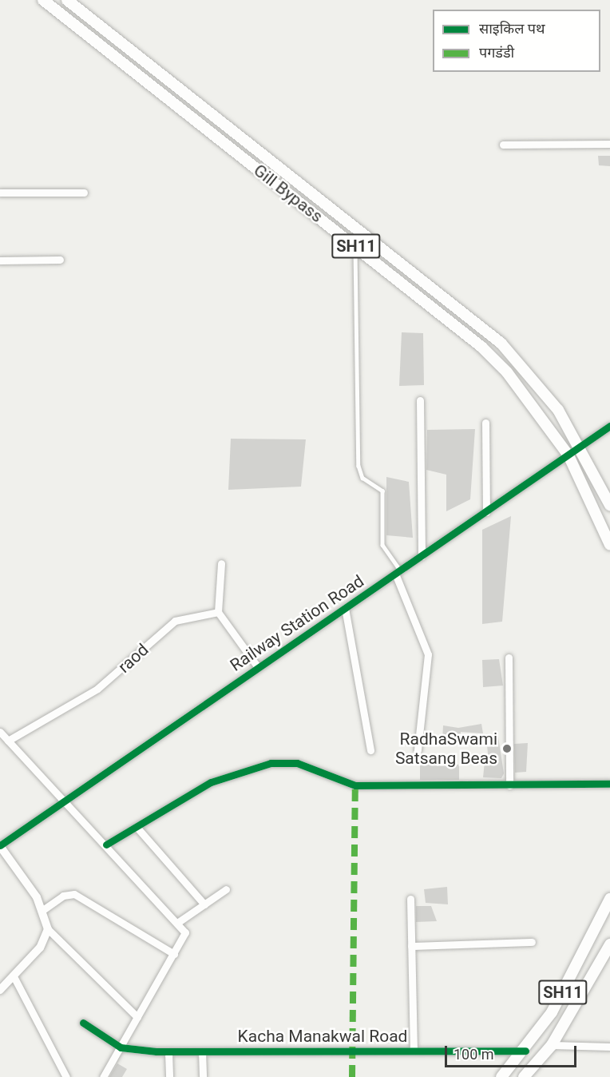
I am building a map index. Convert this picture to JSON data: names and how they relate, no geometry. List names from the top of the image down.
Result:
{
  "streets": {
    "main road": ["Gill Bypass", "SH11"],
    "street": ["Railway Station Road", "raod", "Kacha Manakwal Road"]
  },
  "crossings": [
    ["Gill Bypass", "Railway Station Road"],
    ["SH11", "Kacha Manakwal Road"]
  ],
  "places": ["RadhaSwami Satsang Beas"],
  "legend": ["साइकिल पथ", "पगडंडी"],
  "scale_bar": "100 m"
}
